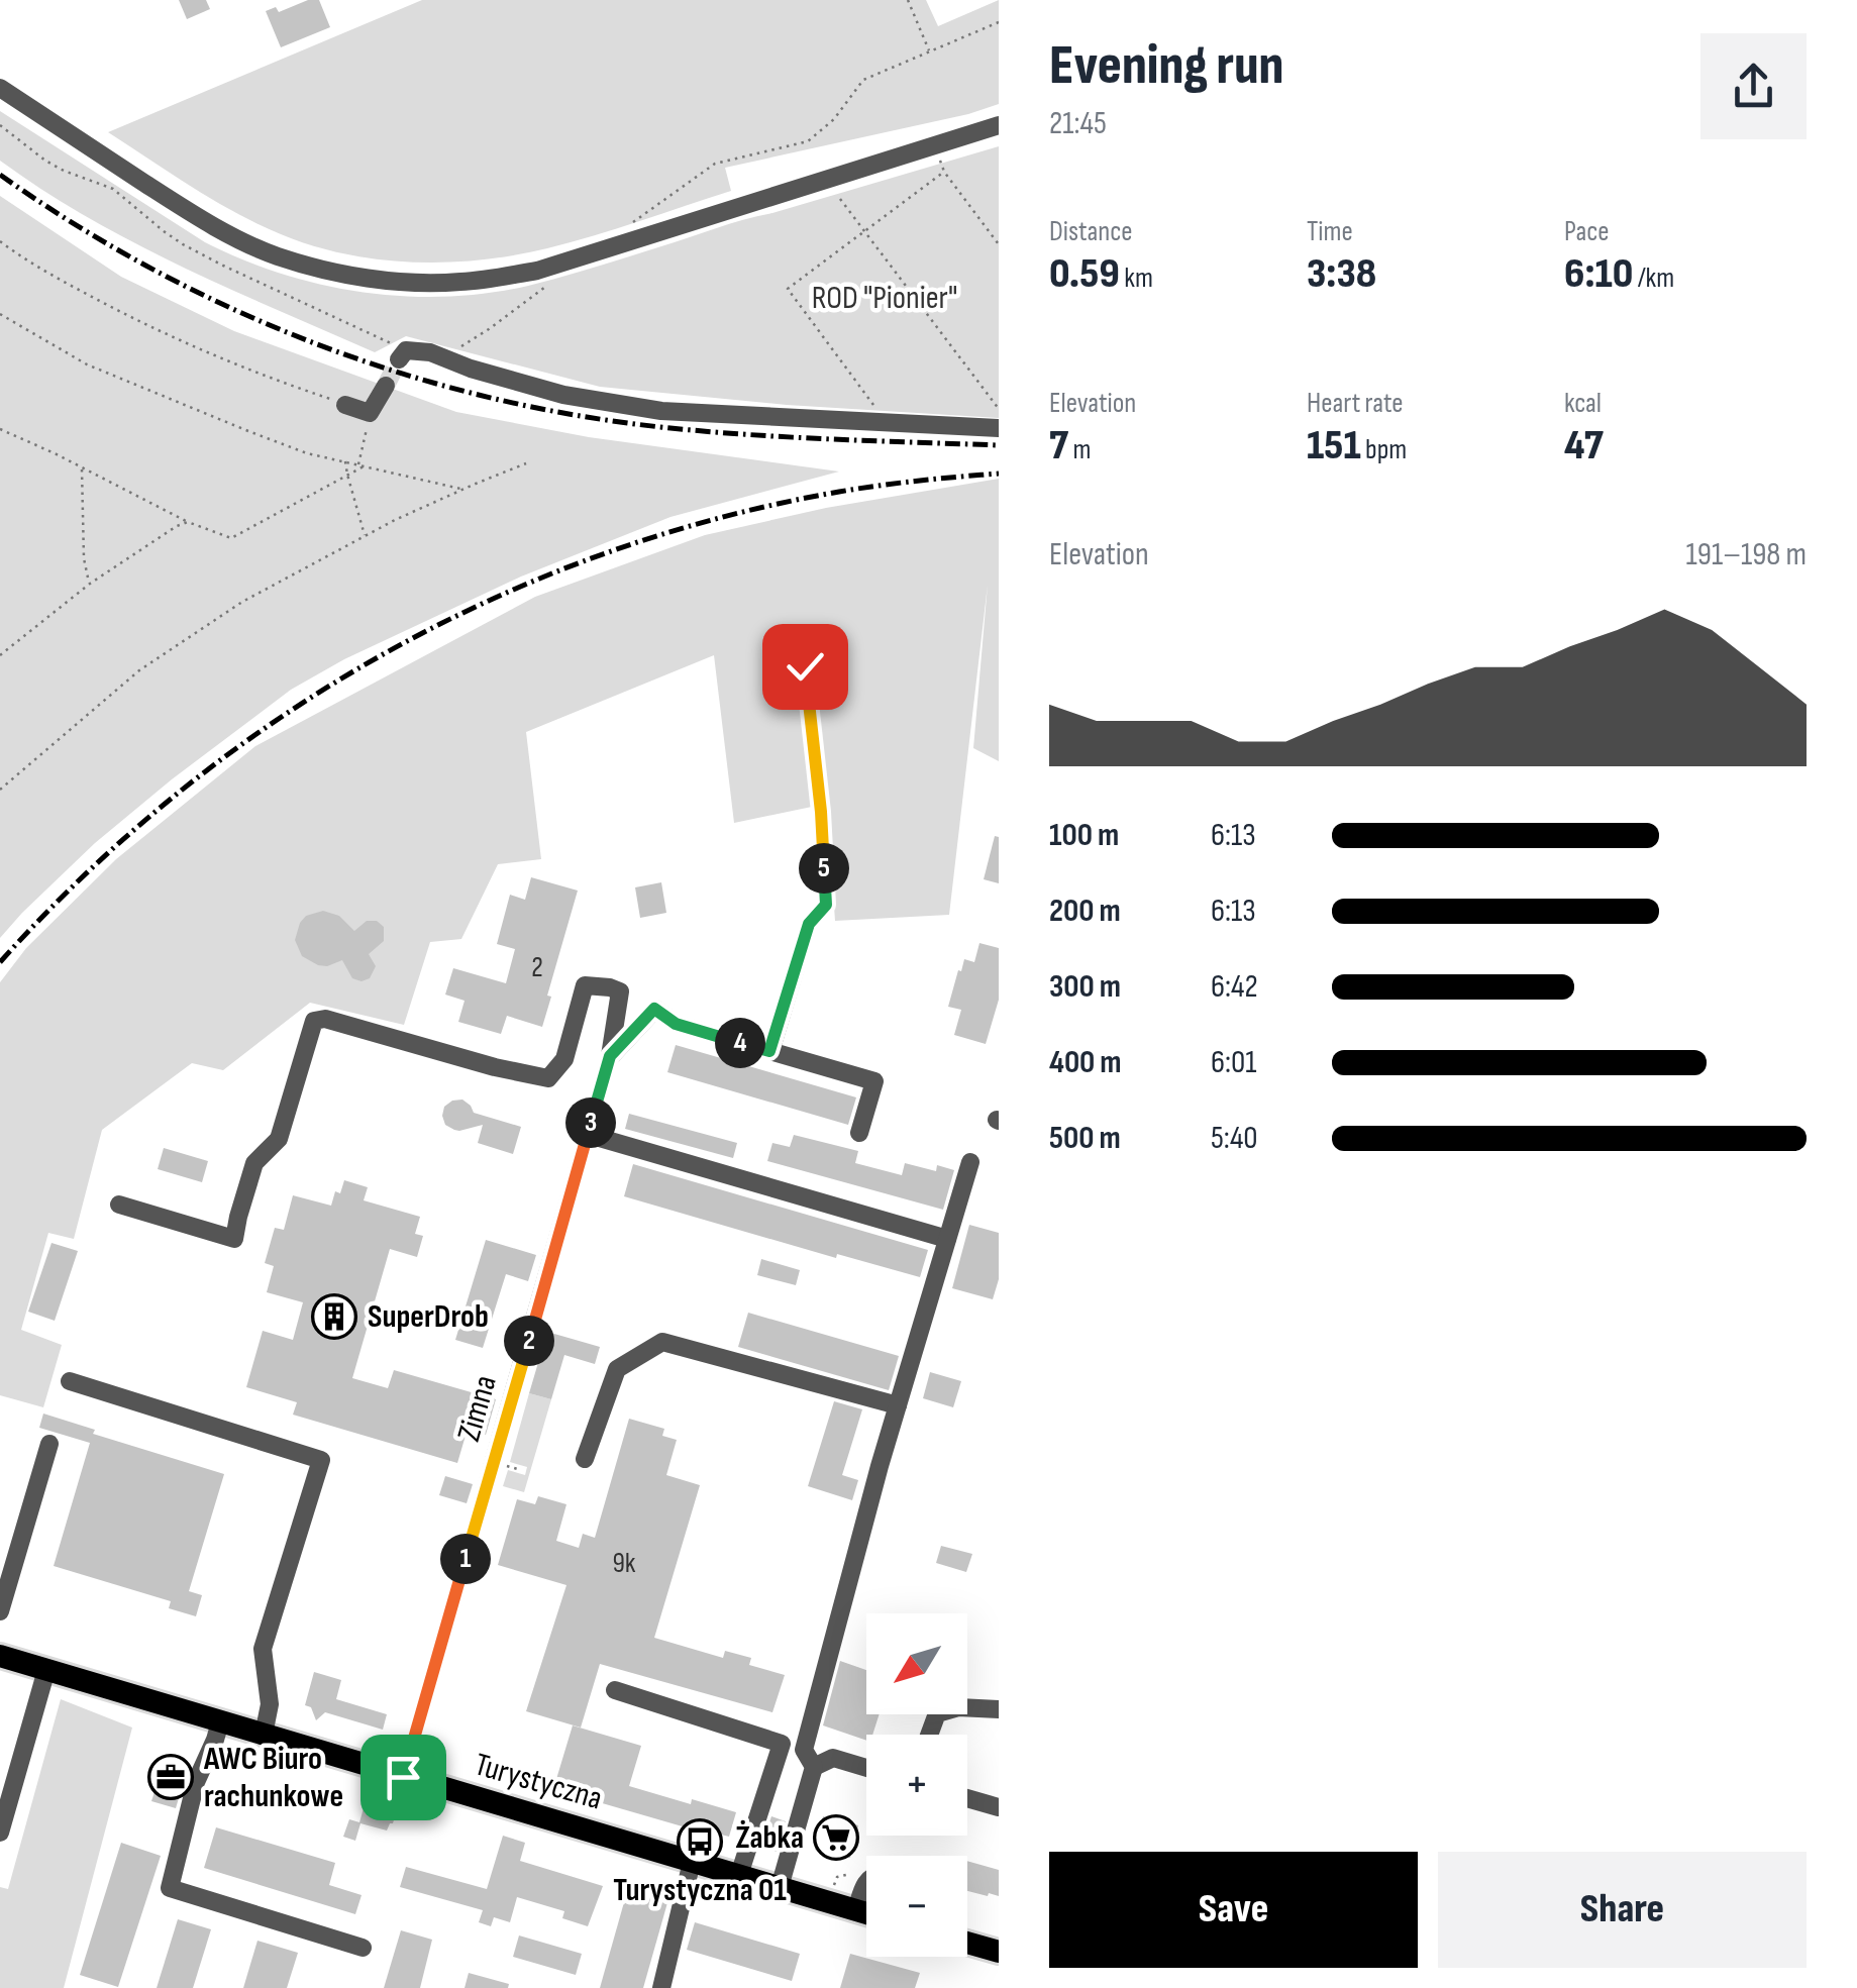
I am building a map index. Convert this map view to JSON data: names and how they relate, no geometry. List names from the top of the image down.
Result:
{
  "streets": {
    "main road": ["Turystyczna"],
    "street": ["Zimna"]
  },
  "crossings": [
    ["Zimna", "Turystyczna"]
  ],
  "parks": ["ROD \"Pionier\""],
  "places": {
    "building": ["SuperDrob"],
    "office": ["AWC Biuro rachunkowe"],
    "supermarket": ["Żabka"],
    "bus stop": ["Turystyczna 01"]
  },
  "house_numbers": ["2", "9k"],
  "north": "bottom left",
  "page": {
    "heading": ["Evening run", "21:45"],
    "stats": [
      ["Distance", "0.59 km"],
      ["Time", "3:38"],
      ["Pace", "6:10 /km"],
      ["Elevation", "7 m"],
      ["Heart rate", "151 bpm"],
      ["kcal", "47"]
    ],
    "chart": ["Elevation", "191–198 m"],
    "list": [
      {
        "name": "100 m",
        "note": "6:13"
      },
      {
        "name": "200 m",
        "note": "6:13"
      },
      {
        "name": "300 m",
        "note": "6:42"
      },
      {
        "name": "400 m",
        "note": "6:01"
      },
      {
        "name": "500 m",
        "note": "5:40"
      }
    ],
    "pins": [
      "5",
      "4",
      "3",
      "2",
      "1"
    ],
    "map_buttons": ["+", "−"],
    "buttons": ["Save", "Share"]
  }
}
